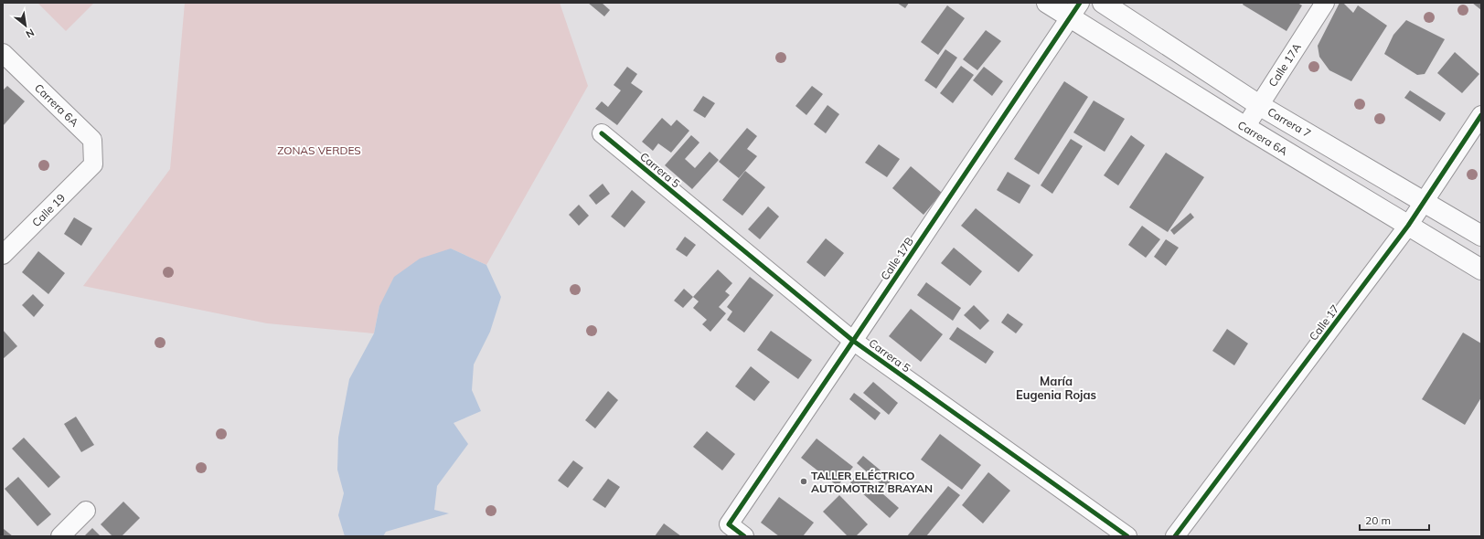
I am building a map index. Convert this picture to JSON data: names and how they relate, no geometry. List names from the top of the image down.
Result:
{
  "streets": {
    "main road": ["Carrera 6A", "Carrera 7"],
    "street": [
      "Calle 17A",
      "Carrera 5",
      "Calle 19",
      "Calle 17B",
      "Calle 17"
    ]
  },
  "crossings": [
    ["Calle 17A", "Carrera 6A"],
    ["Calle 17A", "Carrera 7"],
    ["Carrera 6A", "Calle 19"],
    ["Carrera 6A", "Calle 17B"],
    ["Carrera 6A", "Calle 17"],
    ["Carrera 7", "Calle 17"],
    ["Carrera 5", "Calle 17B"]
  ],
  "districts": ["María Eugenia Rojas"],
  "parks": ["ZONAS VERDES"],
  "places": ["TALLER ELÉCTRICO AUTOMOTRIZ BRAYAN"],
  "scale_bar": "20 m",
  "north": "bottom right"
}
